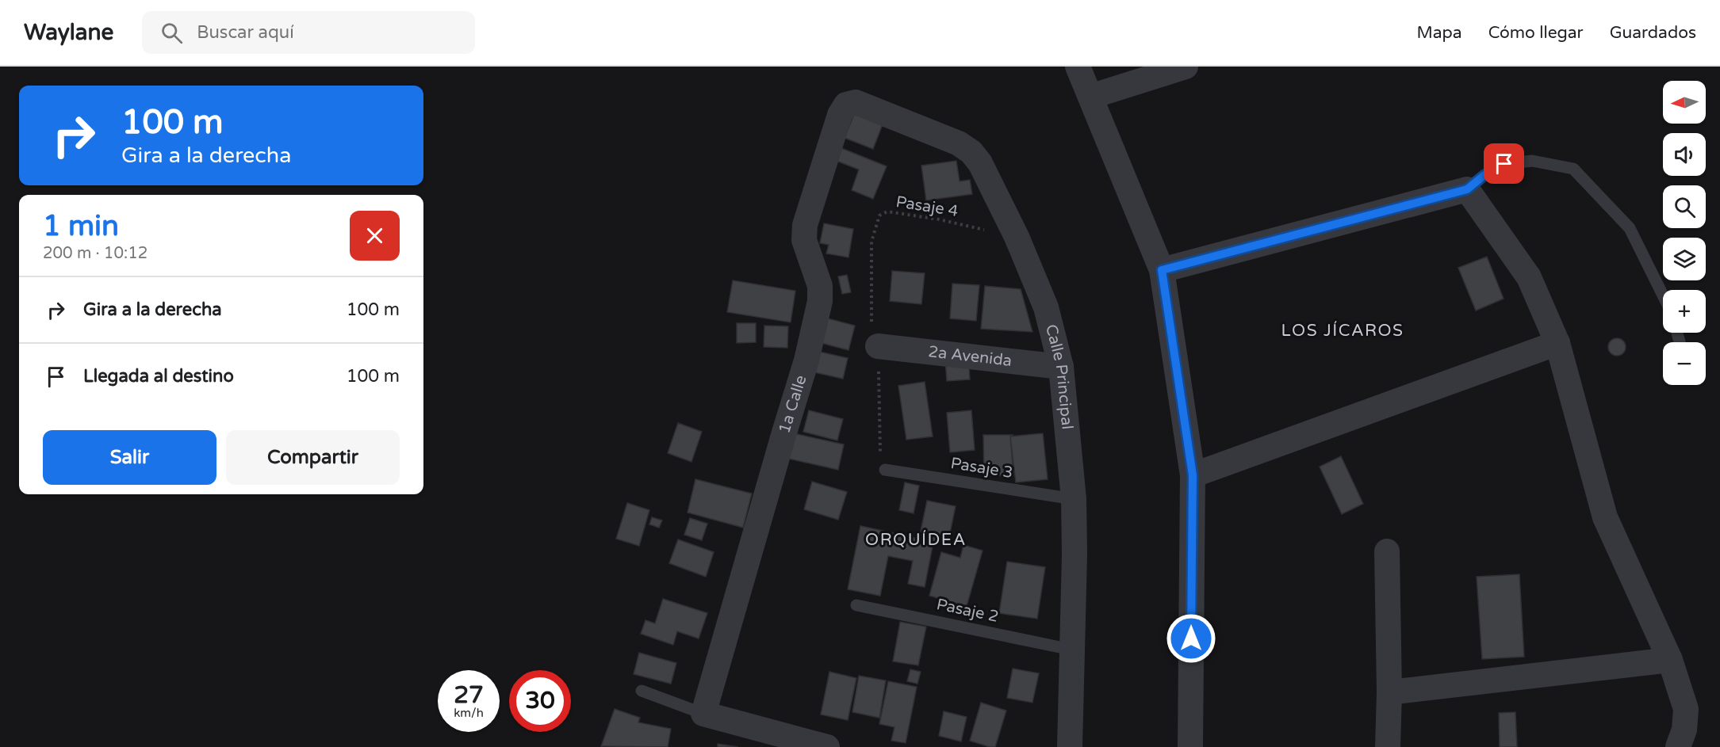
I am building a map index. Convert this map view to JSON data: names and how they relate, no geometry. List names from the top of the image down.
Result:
{
  "streets": {
    "street": ["2a Avenida", "Calle Principal", "1a Calle"],
    "lane": ["Pasaje 3", "Pasaje 2"],
    "path": ["Pasaje 4"]
  },
  "crossings": [
    ["Pasaje 4", "2a Avenida"],
    ["Pasaje 4", "Calle Principal"],
    ["Pasaje 4", "Pasaje 3"],
    ["2a Avenida", "Calle Principal"],
    ["Calle Principal", "1a Calle"],
    ["Calle Principal", "Pasaje 3"],
    ["Calle Principal", "Pasaje 2"]
  ],
  "districts": ["LOS JÍCAROS", "ORQUÍDEA"],
  "north": "left",
  "page": {
    "header": "Waylane",
    "search": "Buscar aquí",
    "nav": ["Mapa", "Cómo llegar", "Guardados"],
    "map_buttons": ["+", "−"],
    "turn": ["100 m", "Gira a la derecha"],
    "heading": ["1 min", "200 m · 10:12"],
    "list": [
      {
        "name": "Gira a la derecha",
        "value": "100 m"
      },
      {
        "name": "Llegada al destino",
        "value": "100 m"
      }
    ],
    "buttons": ["Salir", "Compartir"],
    "speed": "27 km/h",
    "limit": "30"
  }
}
